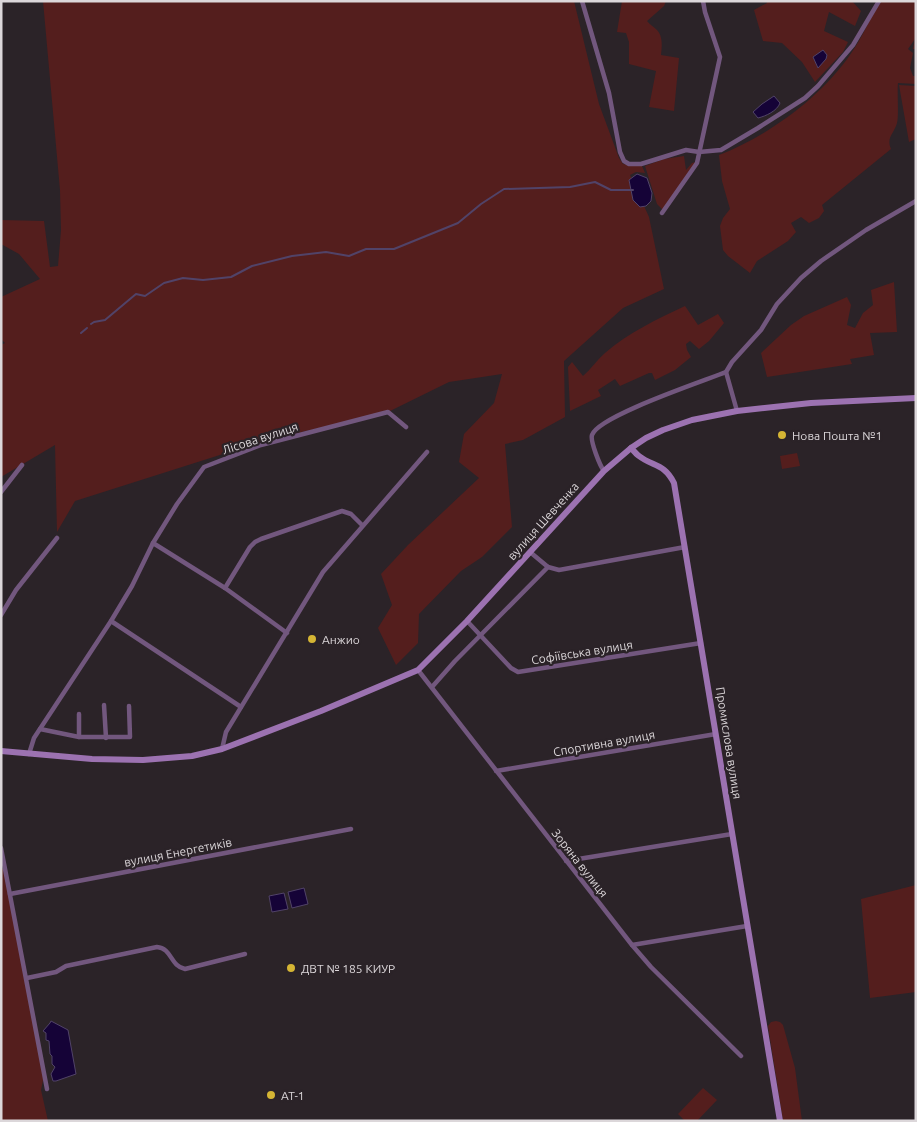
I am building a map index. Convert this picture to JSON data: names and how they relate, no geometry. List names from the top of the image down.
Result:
{
  "streets": {
    "street": [
      "Лісова вулиця",
      "вулиця Шевченка",
      "Софіївська вулиця",
      "Спортивна вулиця",
      "Промислова вулиця",
      "вулиця Енергетиків",
      "Зоряна вулиця"
    ]
  },
  "crossings": [
    ["Лісова вулиця", "вулиця Шевченка"],
    ["вулиця Шевченка", "Промислова вулиця"],
    ["вулиця Шевченка", "Зоряна вулиця"],
    ["Софіївська вулиця", "Промислова вулиця"],
    ["Спортивна вулиця", "Промислова вулиця"],
    ["Спортивна вулиця", "Зоряна вулиця"]
  ],
  "places": [
    "Нова Пошта №1",
    "Анжио",
    "ДВТ № 185 КИУР",
    "АТ-1"
  ]
}
